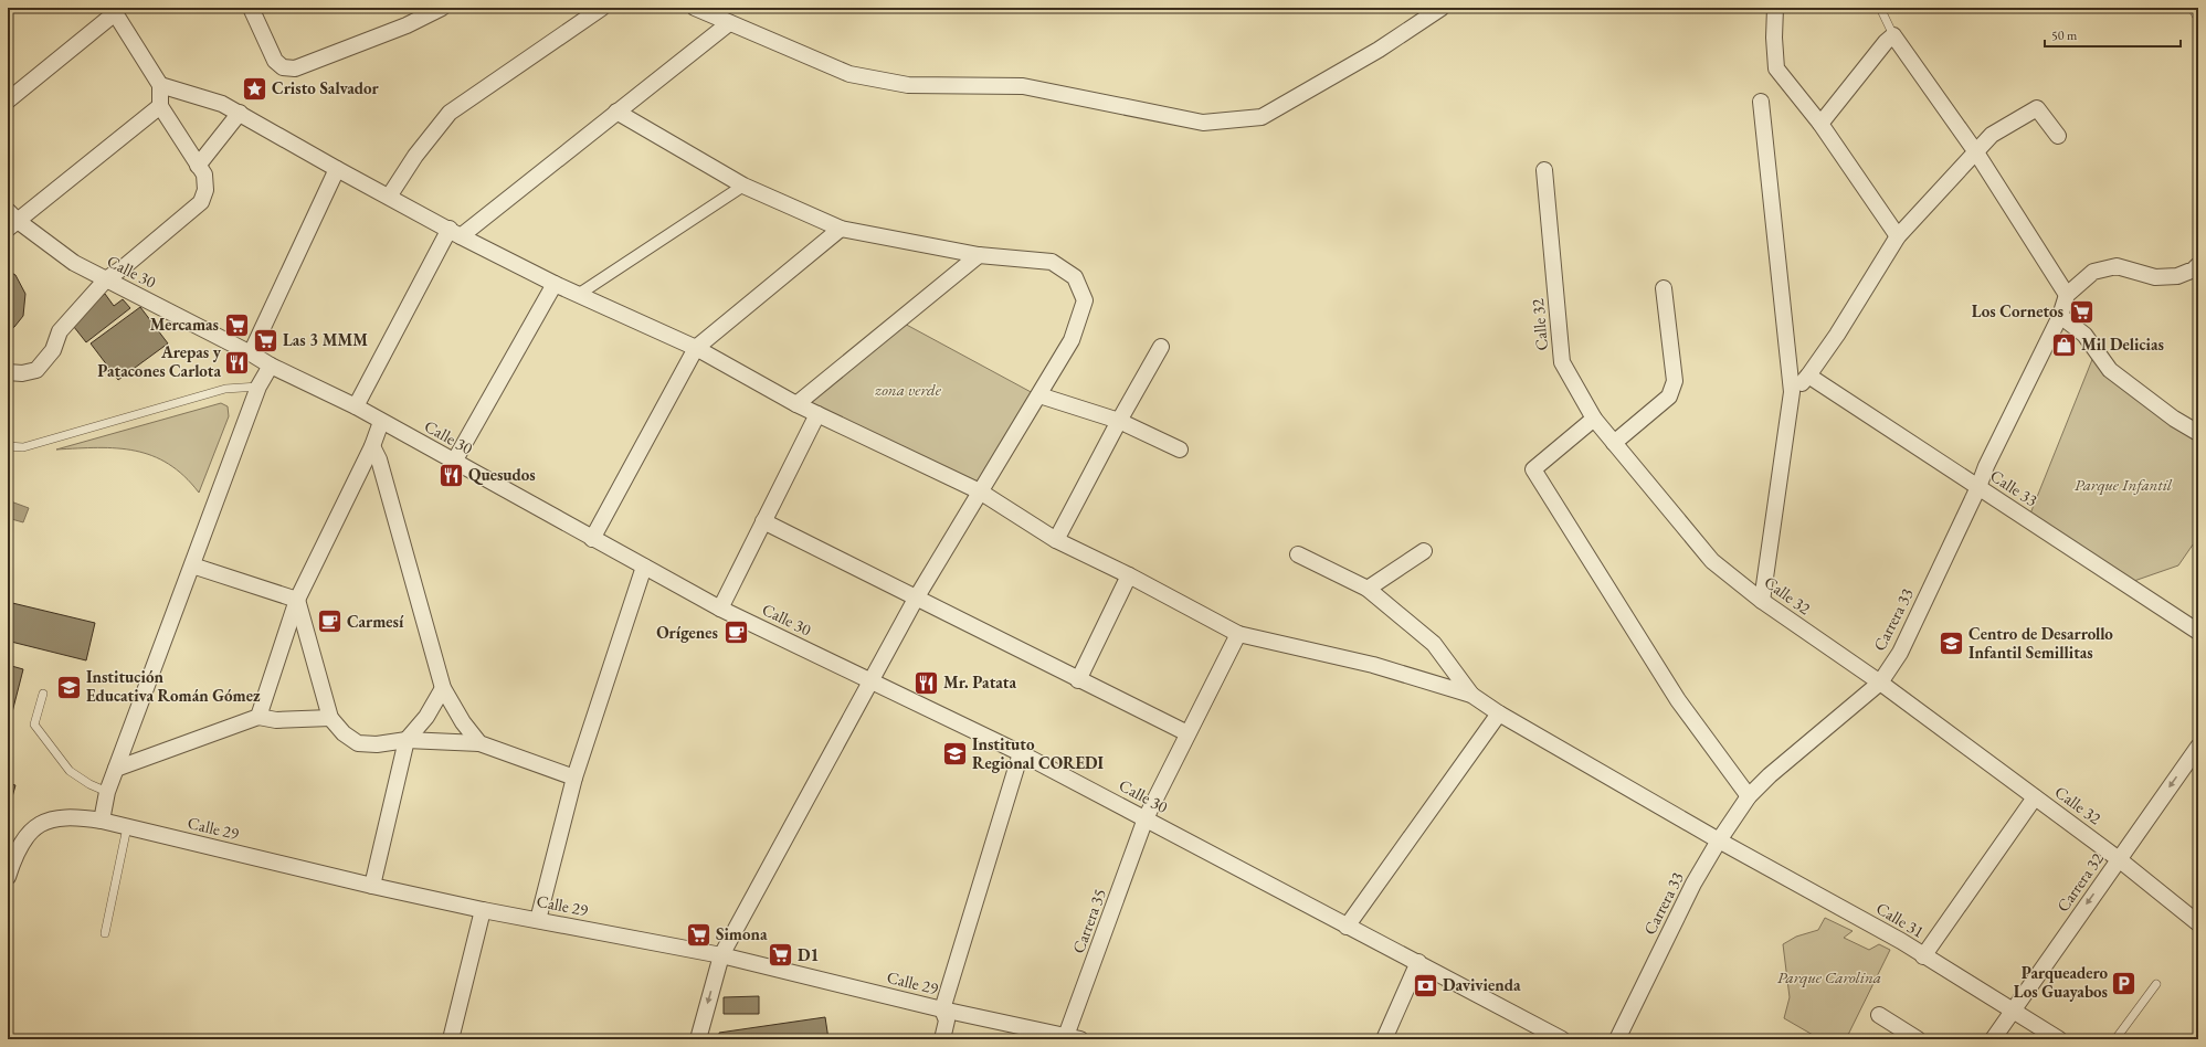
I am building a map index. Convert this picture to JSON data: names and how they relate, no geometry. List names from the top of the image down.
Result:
{
  "streets": {
    "street": [
      "Calle 30",
      "Calle 32",
      "Calle 33",
      "Carrera 33",
      "Calle 29",
      "Carrera 32",
      "Calle 31",
      "Carrera 35"
    ]
  },
  "crossings": [
    ["Calle 30", "Carrera 35"],
    ["Calle 32", "Carrera 33"],
    ["Calle 32", "Carrera 32"],
    ["Calle 33", "Carrera 33"],
    ["Carrera 33", "Calle 31"],
    ["Calle 29", "Carrera 35"],
    ["Carrera 32", "Calle 31"]
  ],
  "parks": ["zona verde", "Parque Infantil", "Parque Carolina"],
  "places": {
    "place": ["Cristo Salvador"],
    "supermarket": [
      "Los Cornetos",
      "Mercamas",
      "Las 3 MMM",
      "Simona",
      "D1"
    ],
    "shop": ["Mil Delicias"],
    "restaurant": ["Arepas y Patacones Carlota", "Quesudos", "Mr. Patata"],
    "cafe": ["Carmesí", "Orígenes"],
    "school or university": ["Centro de Desarrollo Infantil Semillitas", "Institución Educativa Román Gómez", "Instituto Regional COREDI"],
    "parking": ["Parqueadero Los Guayabos"],
    "bank": ["Davivienda"]
  },
  "scale_bar": "50 m"
}
